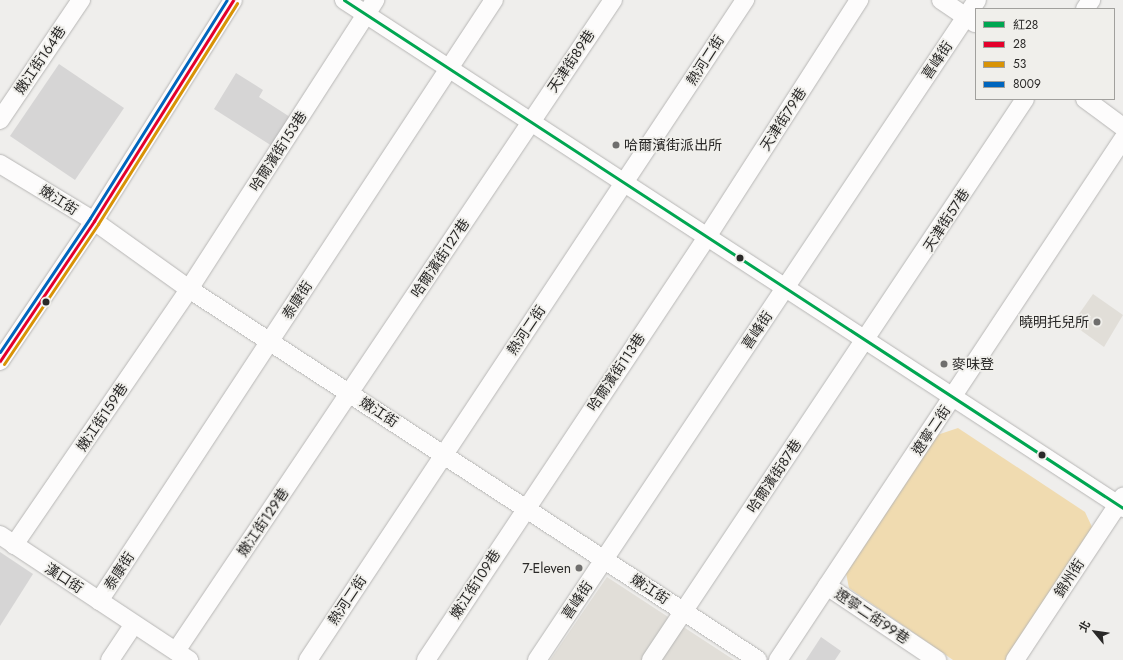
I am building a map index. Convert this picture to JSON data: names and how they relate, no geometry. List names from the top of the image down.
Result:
{
  "streets": {
    "street": [
      "嫩江街164巷",
      "熱河二街",
      "喜峰街",
      "天津街89巷",
      "天津街79巷",
      "哈爾濱街153巷",
      "嫩江街",
      "天津街57巷",
      "哈爾濱街127巷",
      "泰康街",
      "哈爾濱街113巷",
      "嫩江街159巷",
      "遼寧二街",
      "哈爾濱街87巷",
      "嫩江街129巷",
      "漢口街",
      "錦州街",
      "嫩江街109巷",
      "遼寧二街99巷"
    ]
  },
  "crossings": [
    ["熱河二街", "嫩江街"],
    ["喜峰街", "嫩江街"],
    ["天津街89巷", "哈爾濱街127巷"],
    ["天津街79巷", "哈爾濱街113巷"],
    ["哈爾濱街153巷", "嫩江街"],
    ["哈爾濱街153巷", "嫩江街159巷"],
    ["嫩江街", "哈爾濱街127巷"],
    ["嫩江街", "泰康街"],
    ["嫩江街", "哈爾濱街113巷"],
    ["嫩江街", "嫩江街159巷"],
    ["嫩江街", "哈爾濱街87巷"],
    ["嫩江街", "嫩江街129巷"],
    ["嫩江街", "嫩江街109巷"],
    ["天津街57巷", "哈爾濱街87巷"],
    ["哈爾濱街127巷", "嫩江街129巷"],
    ["泰康街", "漢口街"],
    ["哈爾濱街113巷", "嫩江街109巷"],
    ["嫩江街159巷", "漢口街"],
    ["遼寧二街", "遼寧二街99巷"],
    ["嫩江街129巷", "漢口街"]
  ],
  "places": [
    "哈爾濱街派出所",
    "曉明托兒所",
    "麥味登",
    "7-Eleven"
  ],
  "lines": [
    "transit line 紅28",
    "transit line 28",
    "transit line 8009",
    "transit line 53"
  ],
  "legend": [
    "紅28",
    "28",
    "53",
    "8009"
  ],
  "north": "top left"
}
